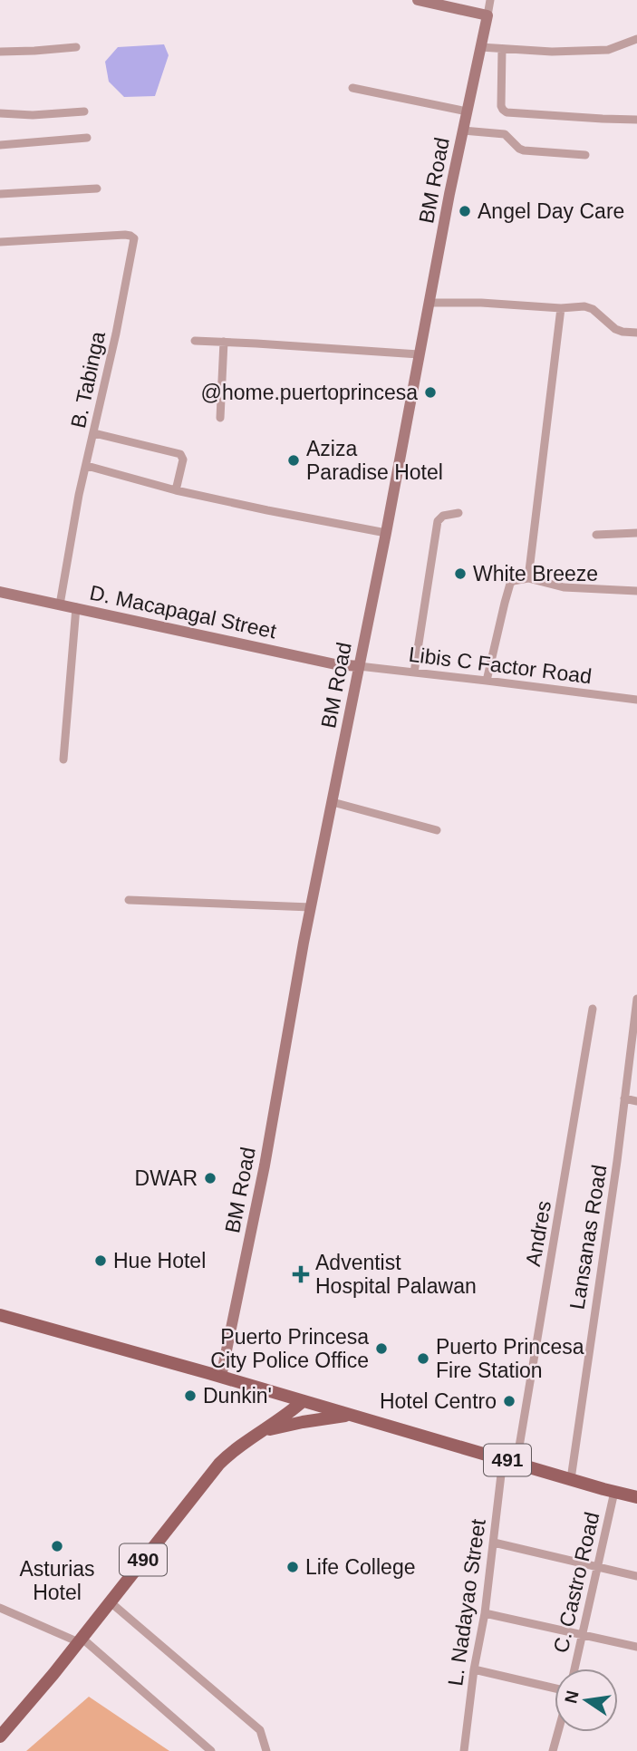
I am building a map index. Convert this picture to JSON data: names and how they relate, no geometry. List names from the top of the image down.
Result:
{
  "streets": {
    "main road": ["491", "490"],
    "street": [
      "BM Road",
      "B. Tabinga",
      "D. Macapagal Street",
      "Libis C Factor Road",
      "Andres",
      "Lansanas Road",
      "C. Castro Road",
      "L. Nadayao Street"
    ]
  },
  "crossings": [
    ["BM Road", "D. Macapagal Street"],
    ["BM Road", "Libis C Factor Road"],
    ["B. Tabinga", "D. Macapagal Street"],
    ["D. Macapagal Street", "Libis C Factor Road"],
    ["Andres", "491"],
    ["Andres", "L. Nadayao Street"],
    ["Lansanas Road", "491"],
    ["491", "490"],
    ["491", "C. Castro Road"],
    ["491", "L. Nadayao Street"]
  ],
  "places": {
    "other": [
      "Angel Day Care",
      "@home.puertoprincesa",
      "Aziza Paradise Hotel",
      "White Breeze",
      "DWAR",
      "Hue Hotel",
      "Puerto Princesa City Police Office",
      "Puerto Princesa Fire Station",
      "Dunkin'",
      "Hotel Centro",
      "Asturias Hotel",
      "Life College"
    ],
    "health": ["Adventist Hospital Palawan"]
  },
  "north": "left"
}
